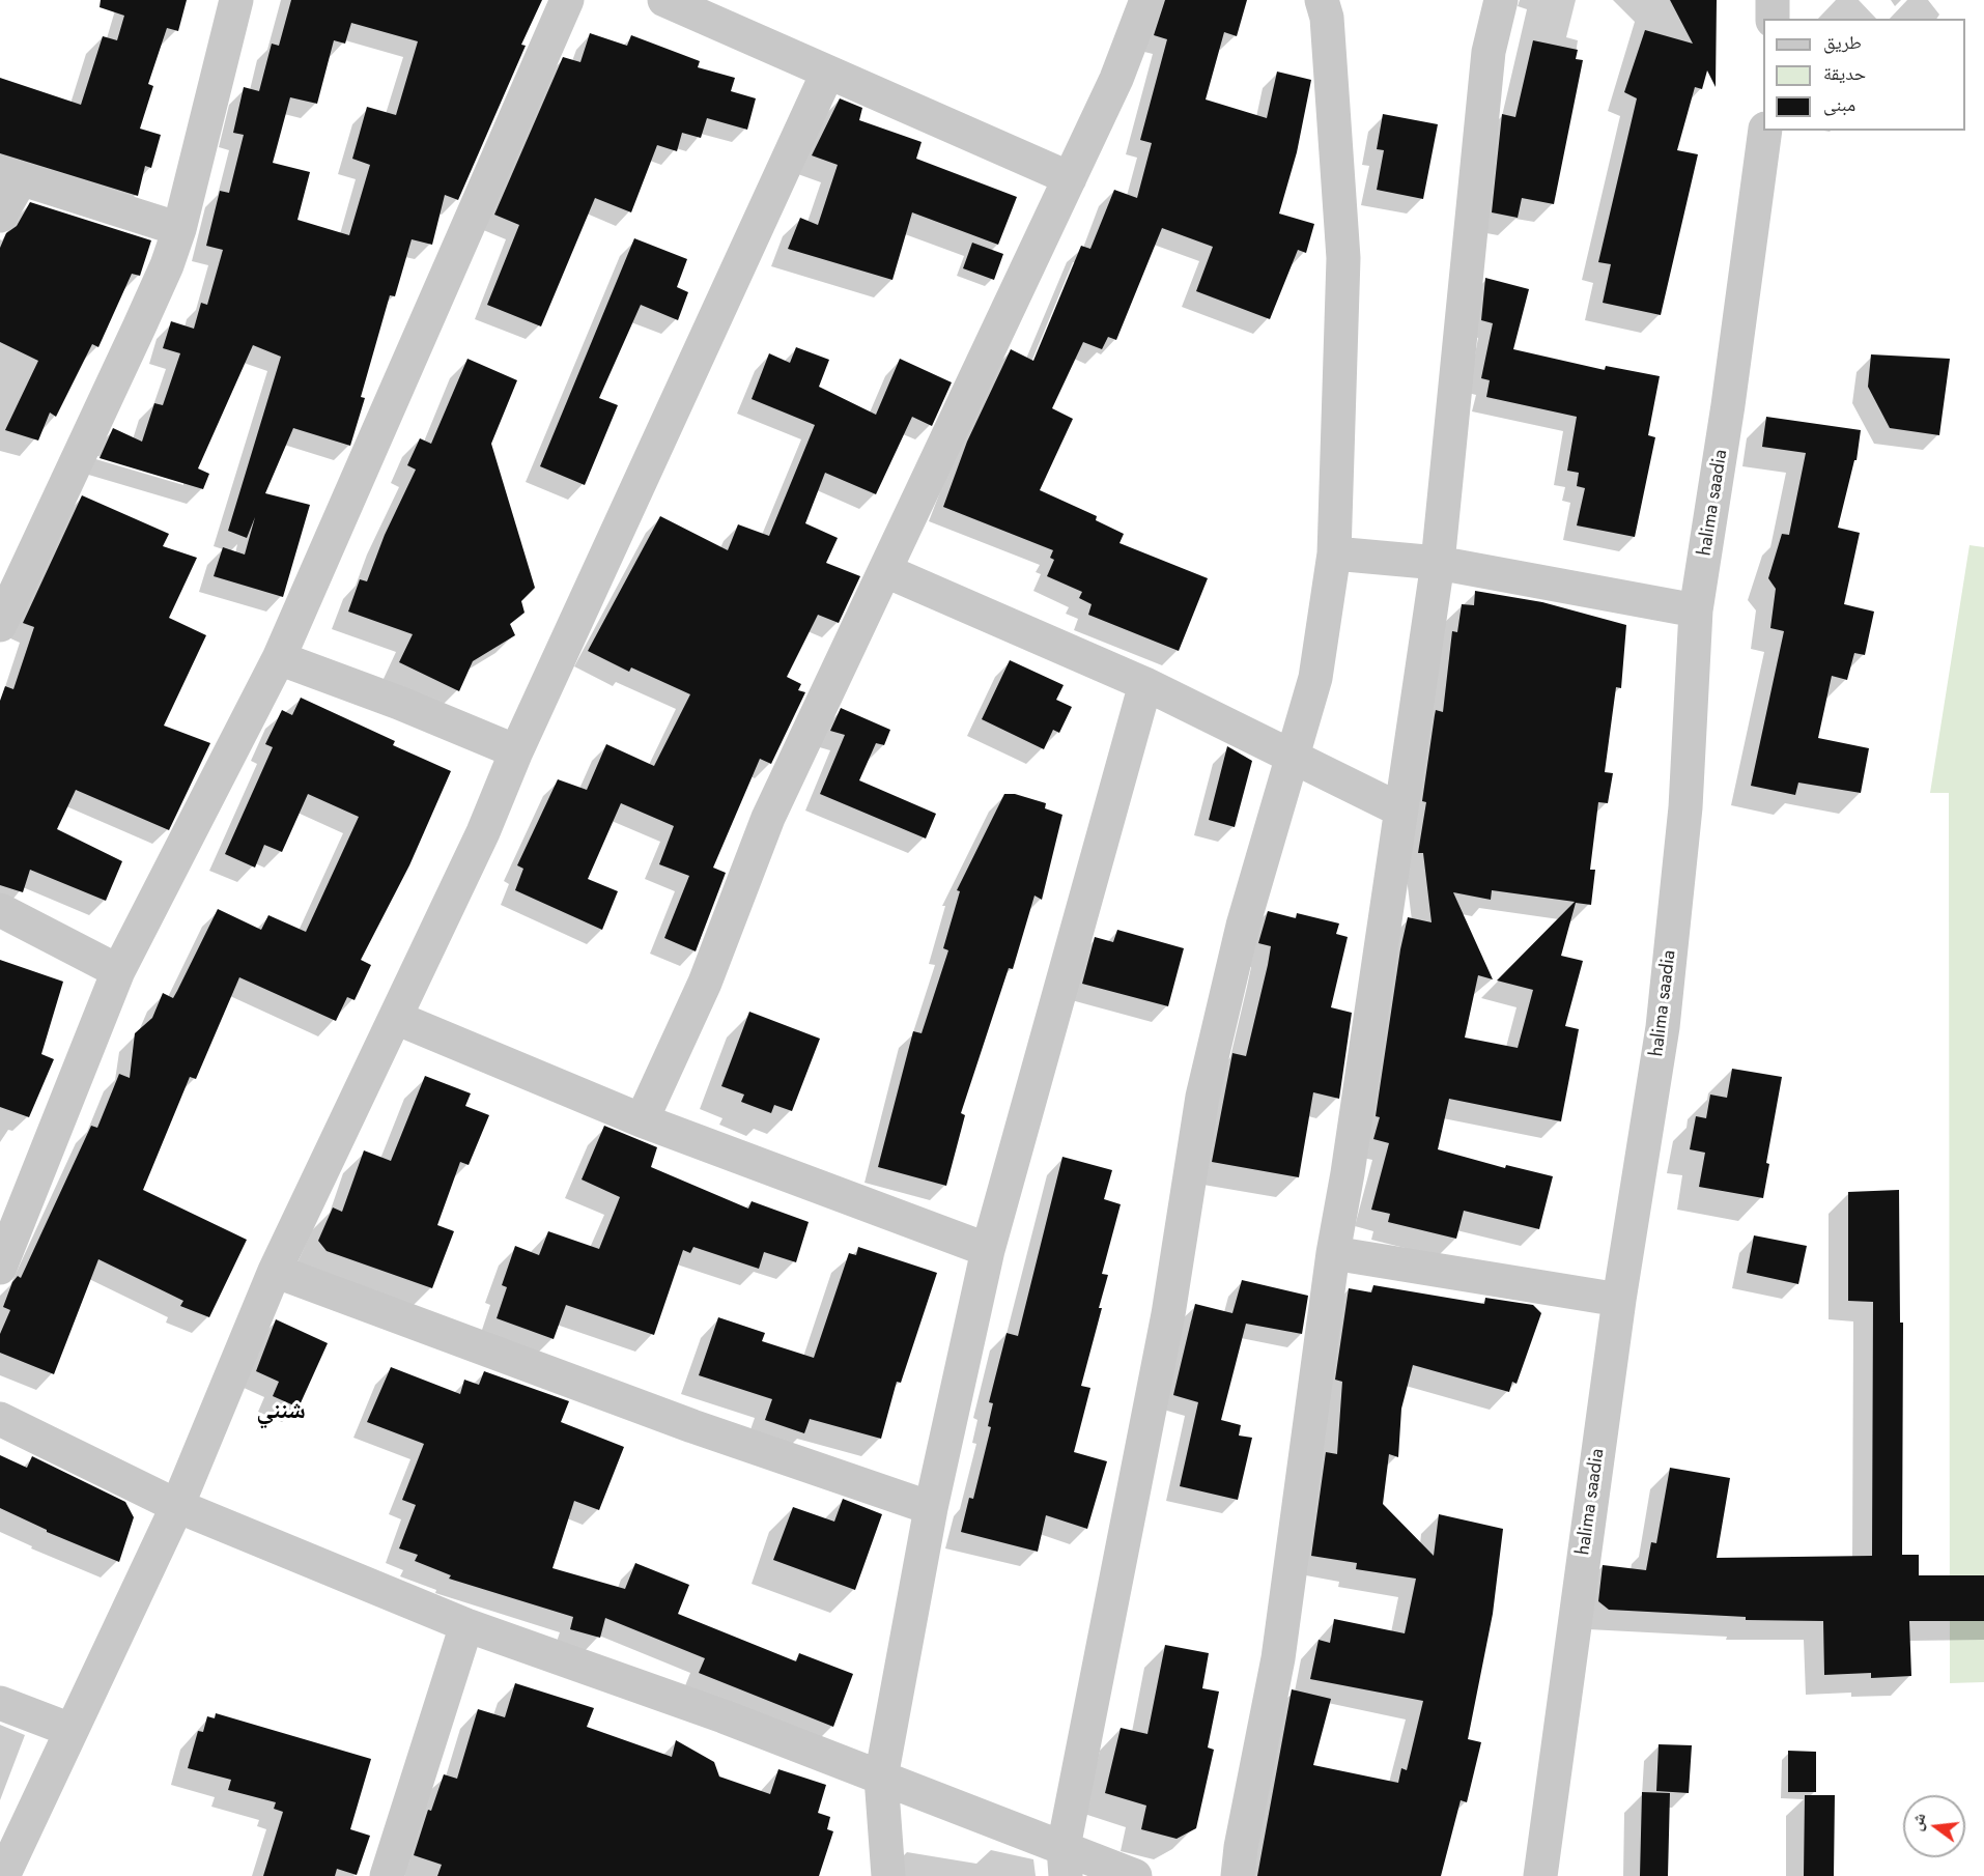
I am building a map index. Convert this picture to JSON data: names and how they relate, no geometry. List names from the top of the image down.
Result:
{
  "streets": {
    "street": ["halima saadia"]
  },
  "districts": ["شنني"],
  "legend": ["طريق", "حديقة", "مبنى"],
  "north": "left"
}
